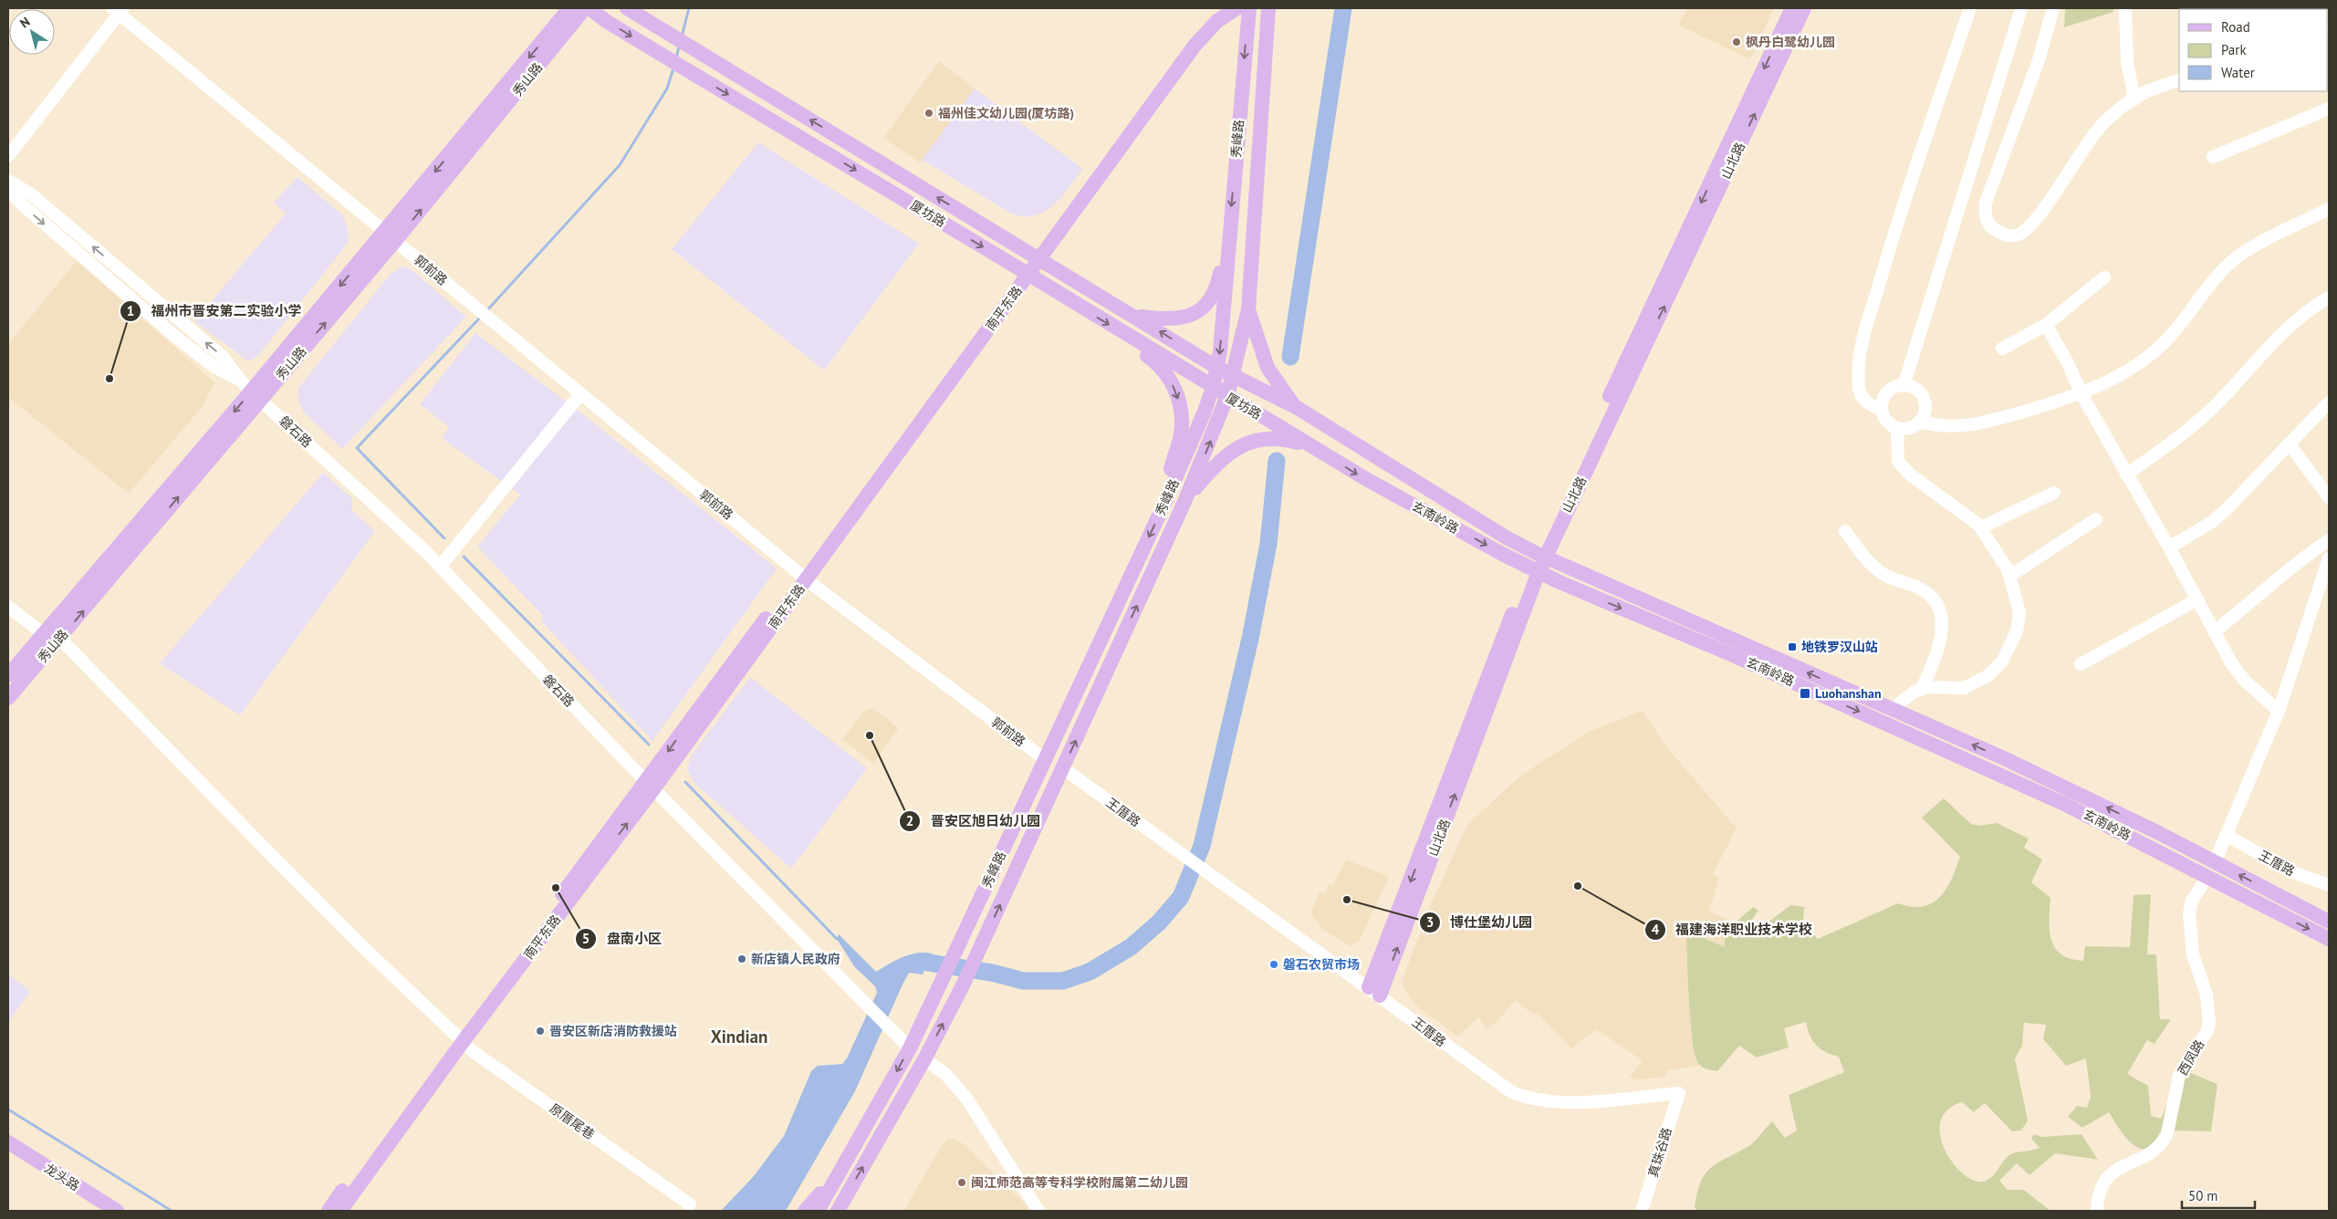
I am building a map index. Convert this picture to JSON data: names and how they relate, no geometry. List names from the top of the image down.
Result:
{
  "streets": {
    "main road": [
      "秀山路",
      "秀峰路",
      "山北路",
      "厦坊路",
      "南平东路",
      "玄南岭路",
      "龙头路"
    ],
    "street": [
      "郭前路",
      "磐石路",
      "王厝路",
      "西凤路",
      "原厝尾巷",
      "真珠谷路"
    ]
  },
  "crossings": [
    ["秀山路", "郭前路"],
    ["秀山路", "磐石路"],
    ["秀山路", "原厝尾巷"],
    ["秀峰路", "厦坊路"],
    ["秀峰路", "郭前路"],
    ["秀峰路", "磐石路"],
    ["秀峰路", "王厝路"],
    ["山北路", "玄南岭路"],
    ["山北路", "王厝路"],
    ["厦坊路", "南平东路"],
    ["厦坊路", "玄南岭路"],
    ["郭前路", "南平东路"],
    ["南平东路", "磐石路"],
    ["南平东路", "原厝尾巷"],
    ["玄南岭路", "西凤路"],
    ["王厝路", "真珠谷路"]
  ],
  "districts": ["Xindian"],
  "places": {
    "other": [
      "枫丹白鹭幼儿园",
      "福州佳文幼儿园(厦坊路)",
      "福州市晋安第二实验小学",
      "晋安区旭日幼儿园",
      "福建海洋职业技术学校",
      "盘南小区",
      "博仕堡幼儿园",
      "新店镇人民政府",
      "磐石农贸市场",
      "晋安区新店消防救援站",
      "闽江师范高等专科学校附属第二幼儿园"
    ],
    "transit": ["地铁罗汉山站", "Luohanshan"]
  },
  "legend": ["Road", "Park", "Water"],
  "scale_bar": "50 m",
  "north": "top left"
}
